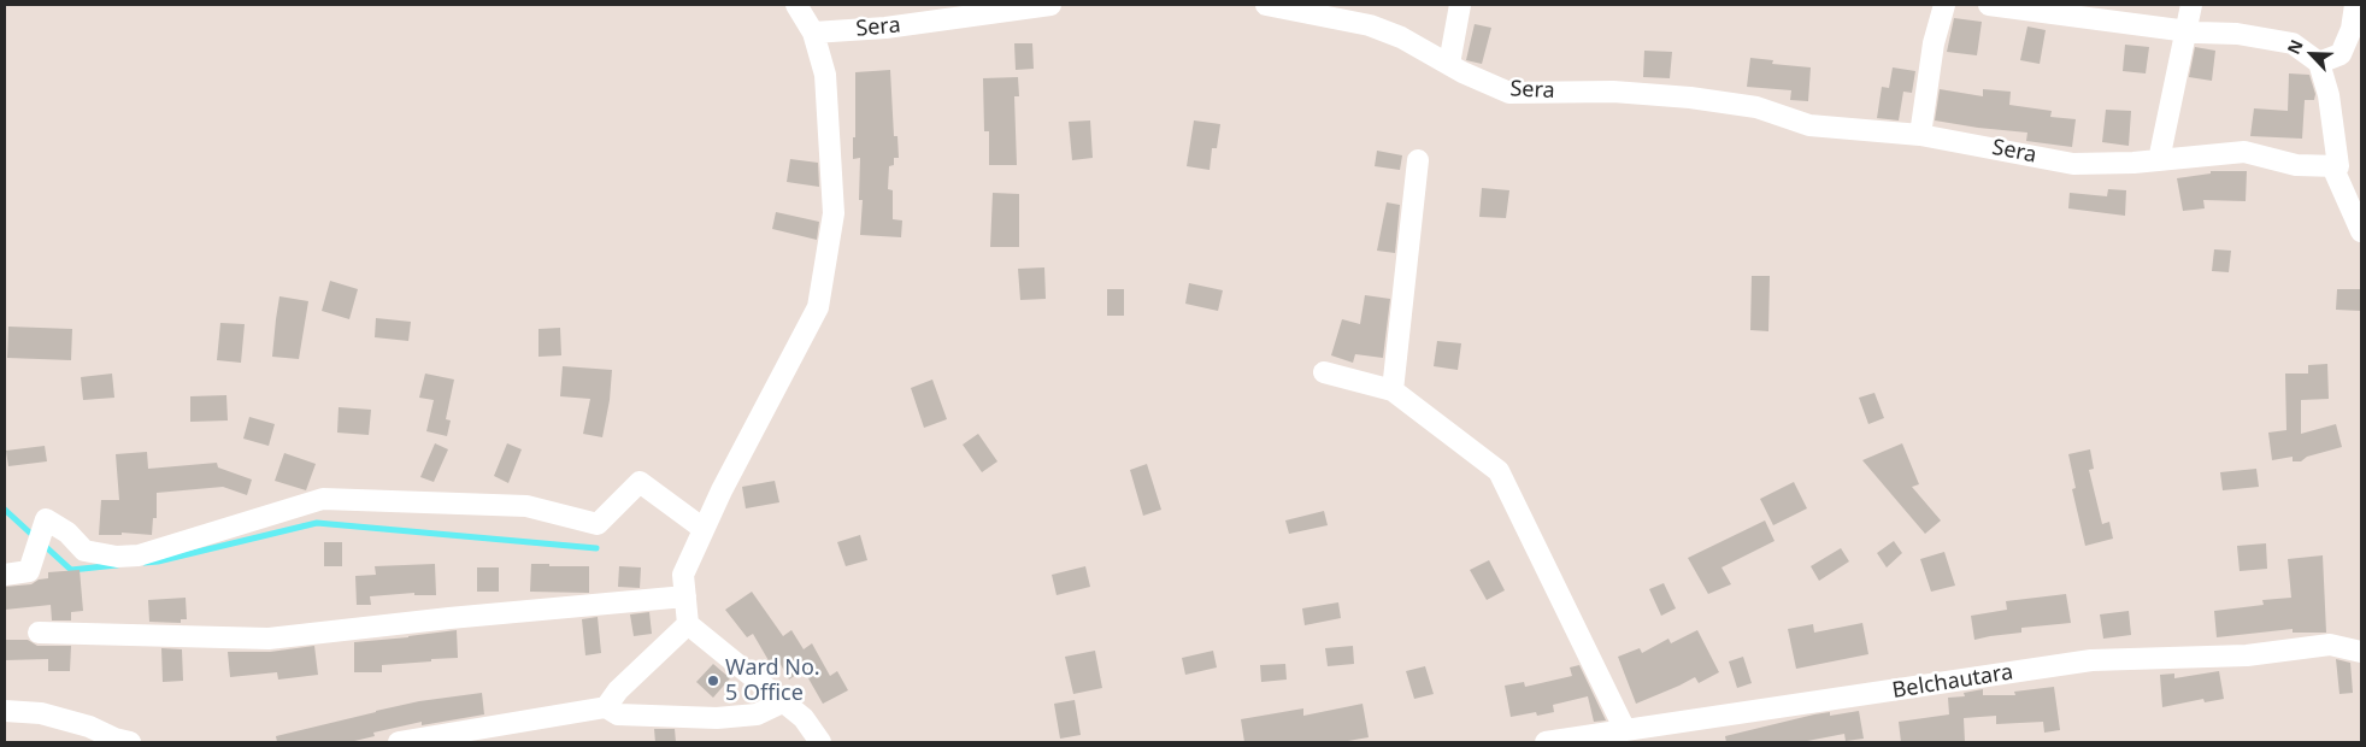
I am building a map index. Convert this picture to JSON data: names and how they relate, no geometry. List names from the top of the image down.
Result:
{
  "streets": {
    "street": ["Sera", "Belchautara"]
  },
  "places": ["Ward No. 5 Office"],
  "north": "top left"
}
